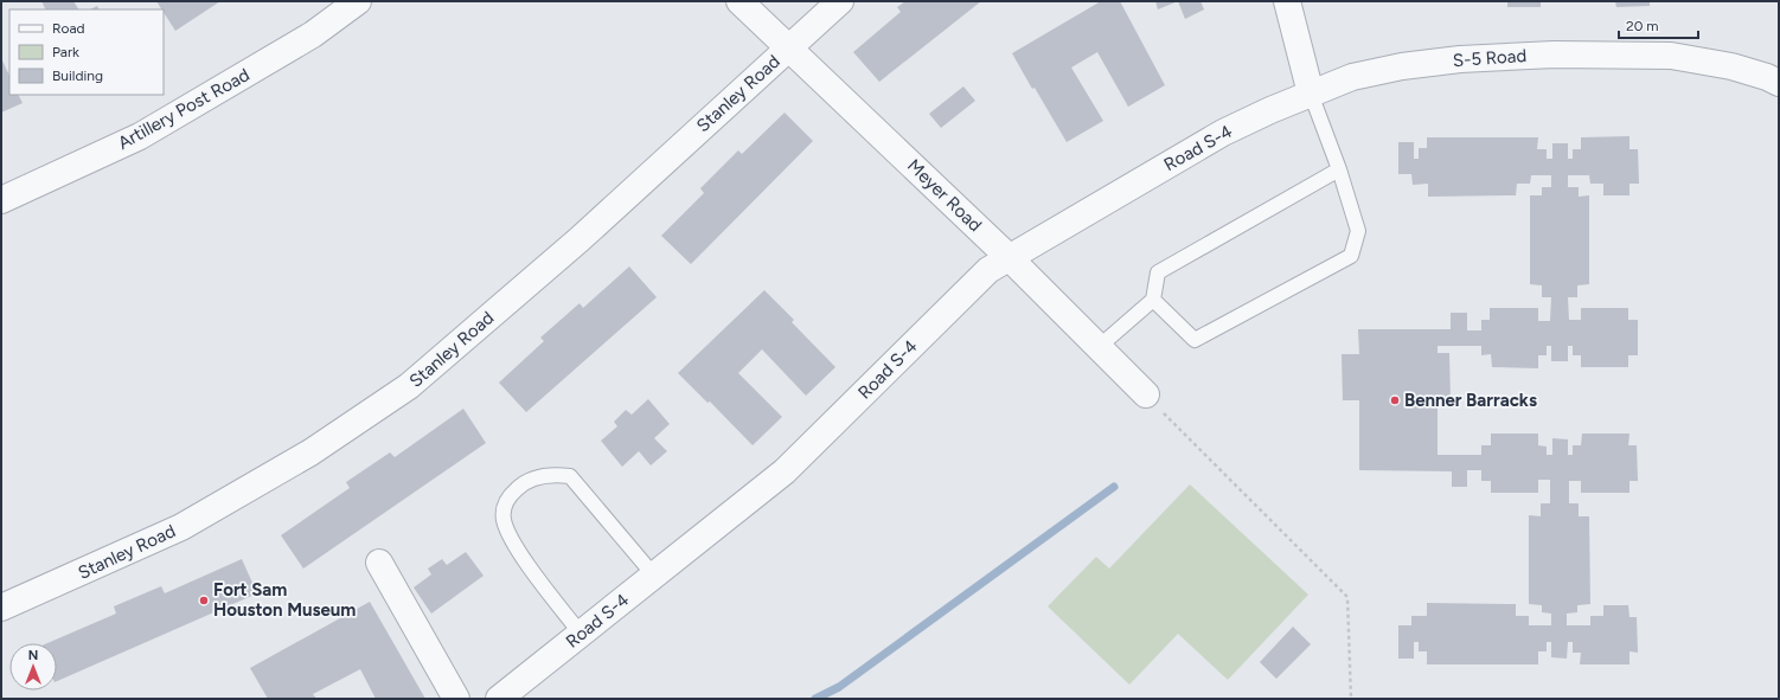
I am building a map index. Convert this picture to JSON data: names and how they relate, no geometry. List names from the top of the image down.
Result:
{
  "streets": {
    "street": [
      "S-5 Road",
      "Stanley Road",
      "Artillery Post Road",
      "Road S-4",
      "Meyer Road"
    ]
  },
  "crossings": [
    ["S-5 Road", "Road S-4"],
    ["Stanley Road", "Meyer Road"],
    ["Road S-4", "Meyer Road"]
  ],
  "places": ["Benner Barracks", "Fort Sam Houston Museum"],
  "legend": ["Road", "Park", "Building"],
  "scale_bar": "20 m",
  "north": "top"
}
